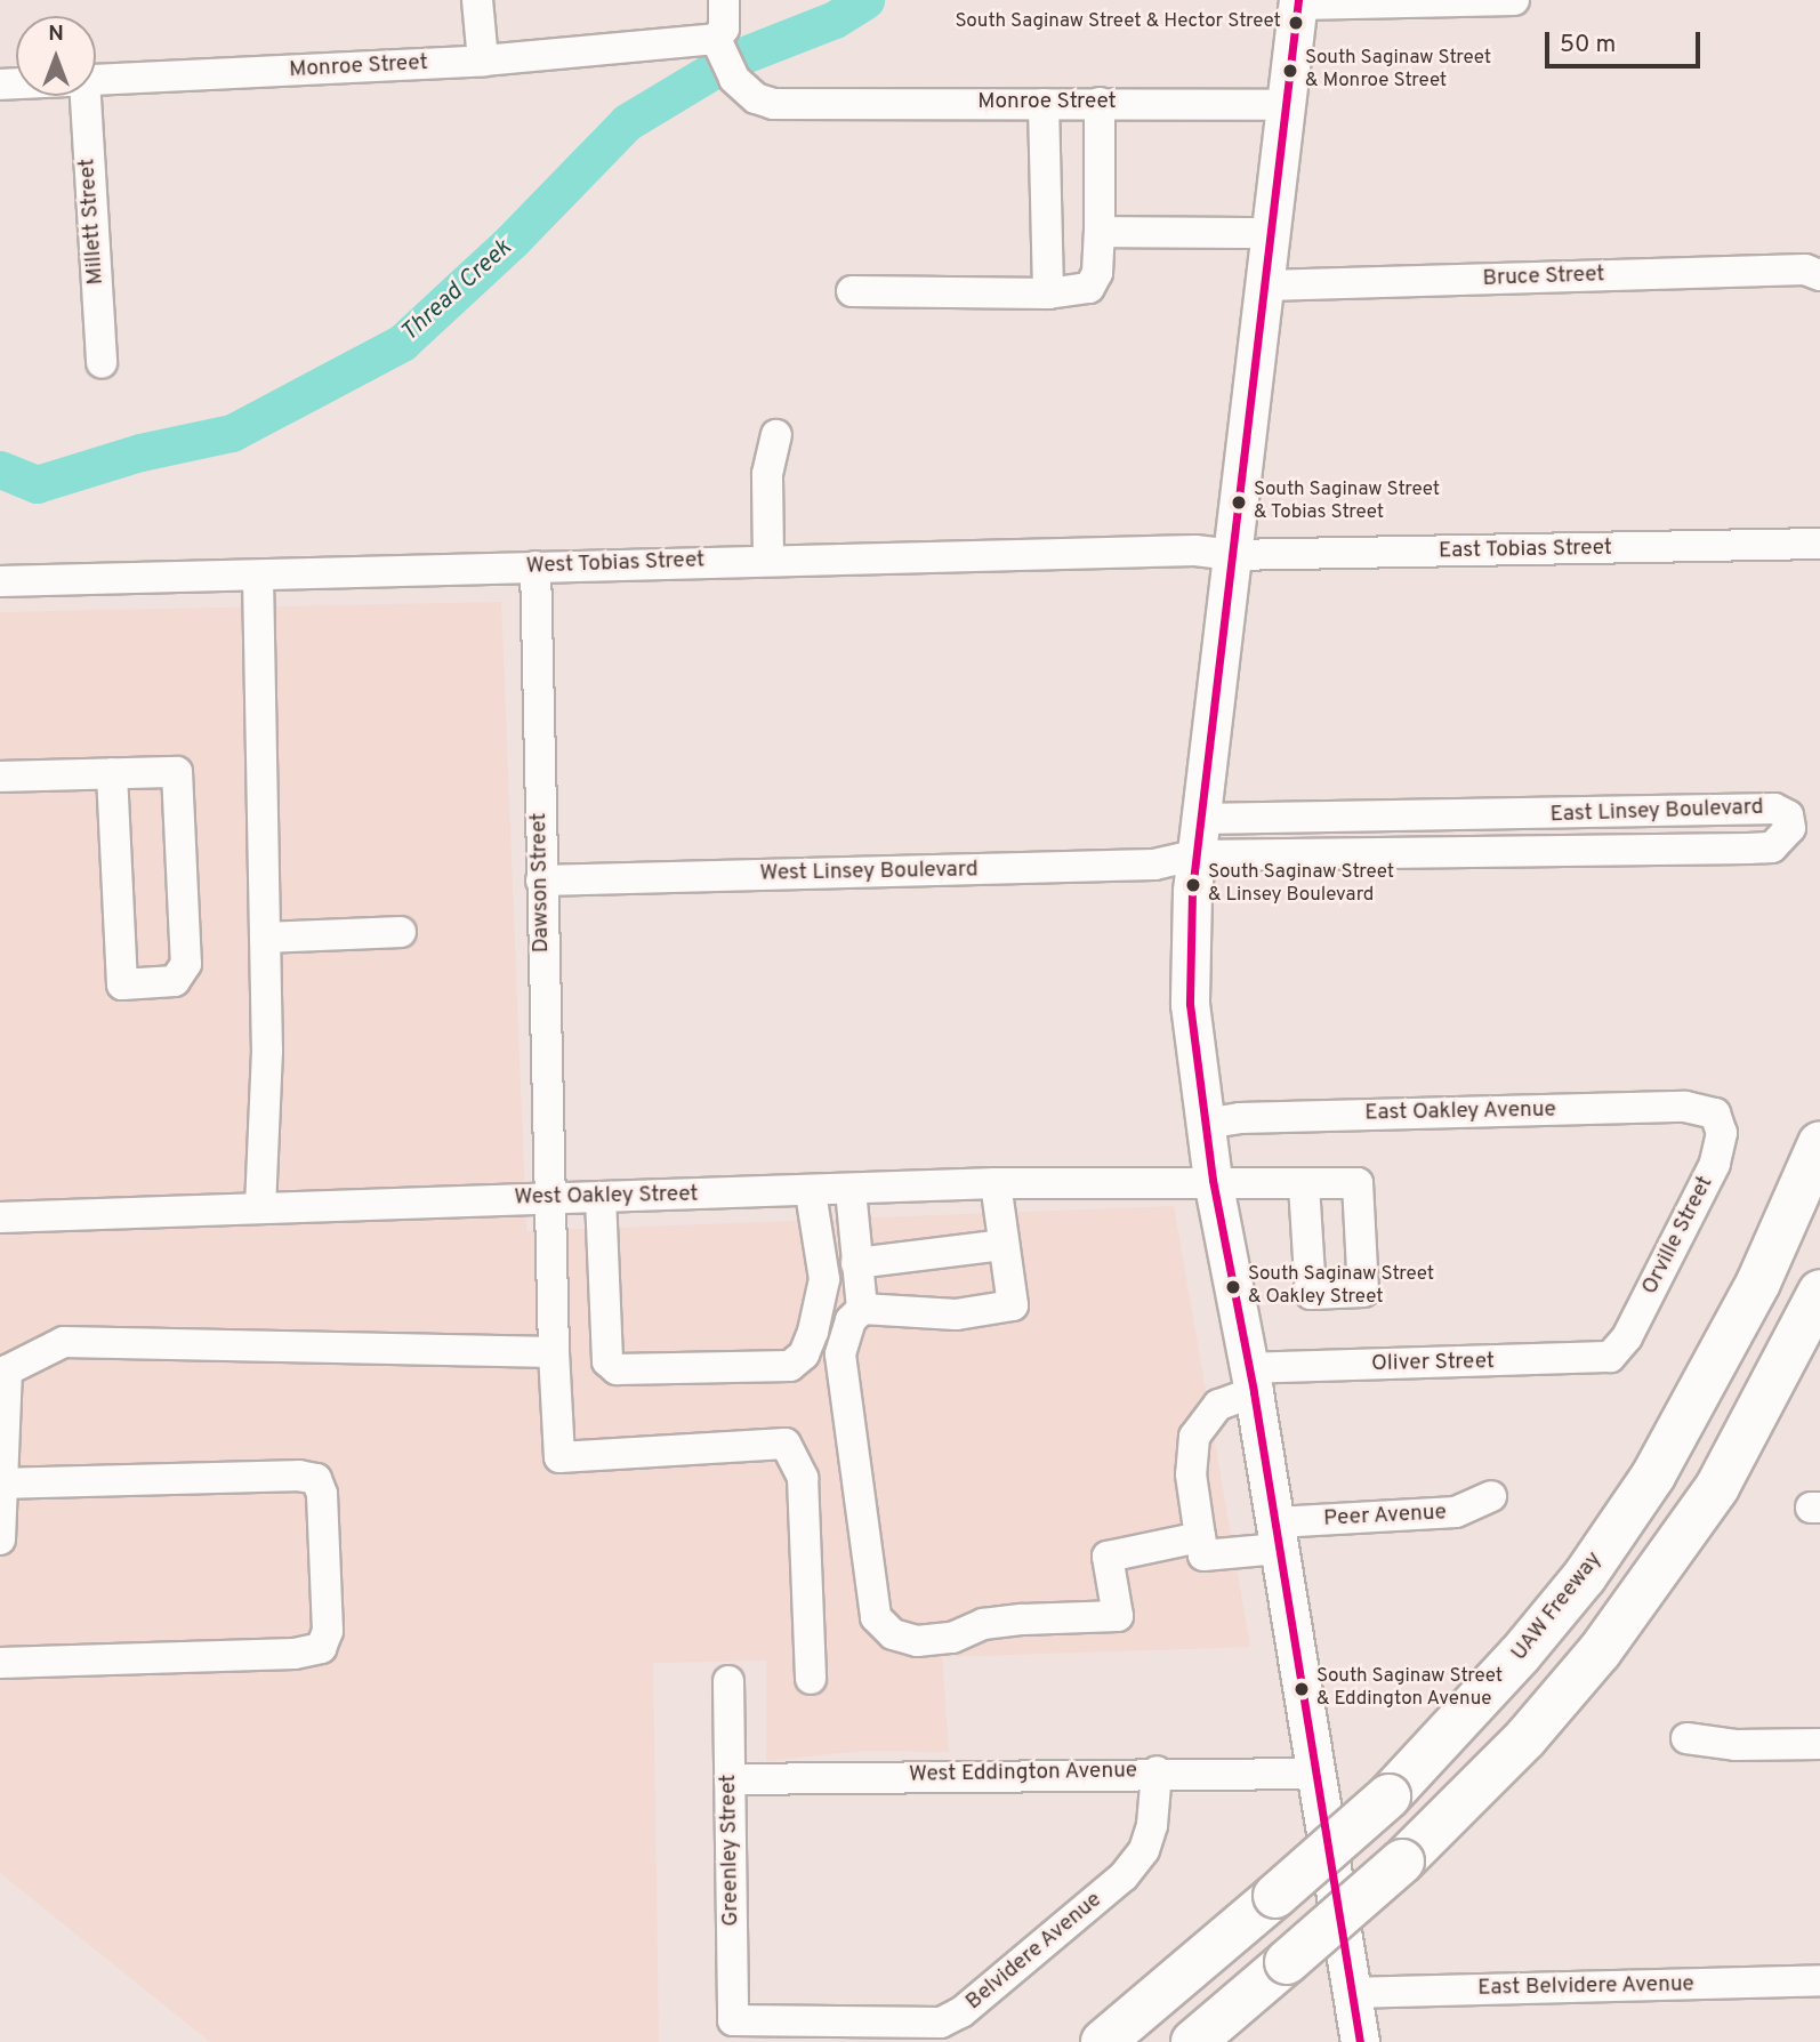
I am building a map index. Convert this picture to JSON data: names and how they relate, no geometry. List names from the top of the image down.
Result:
{
  "streets": {
    "highway": ["UAW Freeway"],
    "street": [
      "Monroe Street",
      "Millett Street",
      "Bruce Street",
      "East Tobias Street",
      "West Tobias Street",
      "East Linsey Boulevard",
      "West Linsey Boulevard",
      "Dawson Street",
      "East Oakley Avenue",
      "West Oakley Street",
      "Orville Street",
      "Oliver Street",
      "Peer Avenue",
      "West Eddington Avenue",
      "Greenley Street",
      "Belvidere Avenue",
      "East Belvidere Avenue"
    ]
  },
  "crossings": [
    ["East Tobias Street", "West Tobias Street"],
    ["West Tobias Street", "Dawson Street"],
    ["East Linsey Boulevard", "West Linsey Boulevard"],
    ["West Linsey Boulevard", "Dawson Street"],
    ["Dawson Street", "West Oakley Street"],
    ["East Oakley Avenue", "Orville Street"],
    ["Orville Street", "Oliver Street"],
    ["Oliver Street", "Peer Avenue"],
    ["West Eddington Avenue", "Greenley Street"],
    ["West Eddington Avenue", "Belvidere Avenue"],
    ["Greenley Street", "Belvidere Avenue"]
  ],
  "water": ["Thread Creek"],
  "places": [
    "South Saginaw Street & Hector Street",
    "South Saginaw Street & Monroe Street",
    "South Saginaw Street & Tobias Street",
    "South Saginaw Street & Linsey Boulevard",
    "South Saginaw Street & Oakley Street",
    "South Saginaw Street & Eddington Avenue"
  ],
  "scale_bar": "50 m",
  "north": "top"
}
